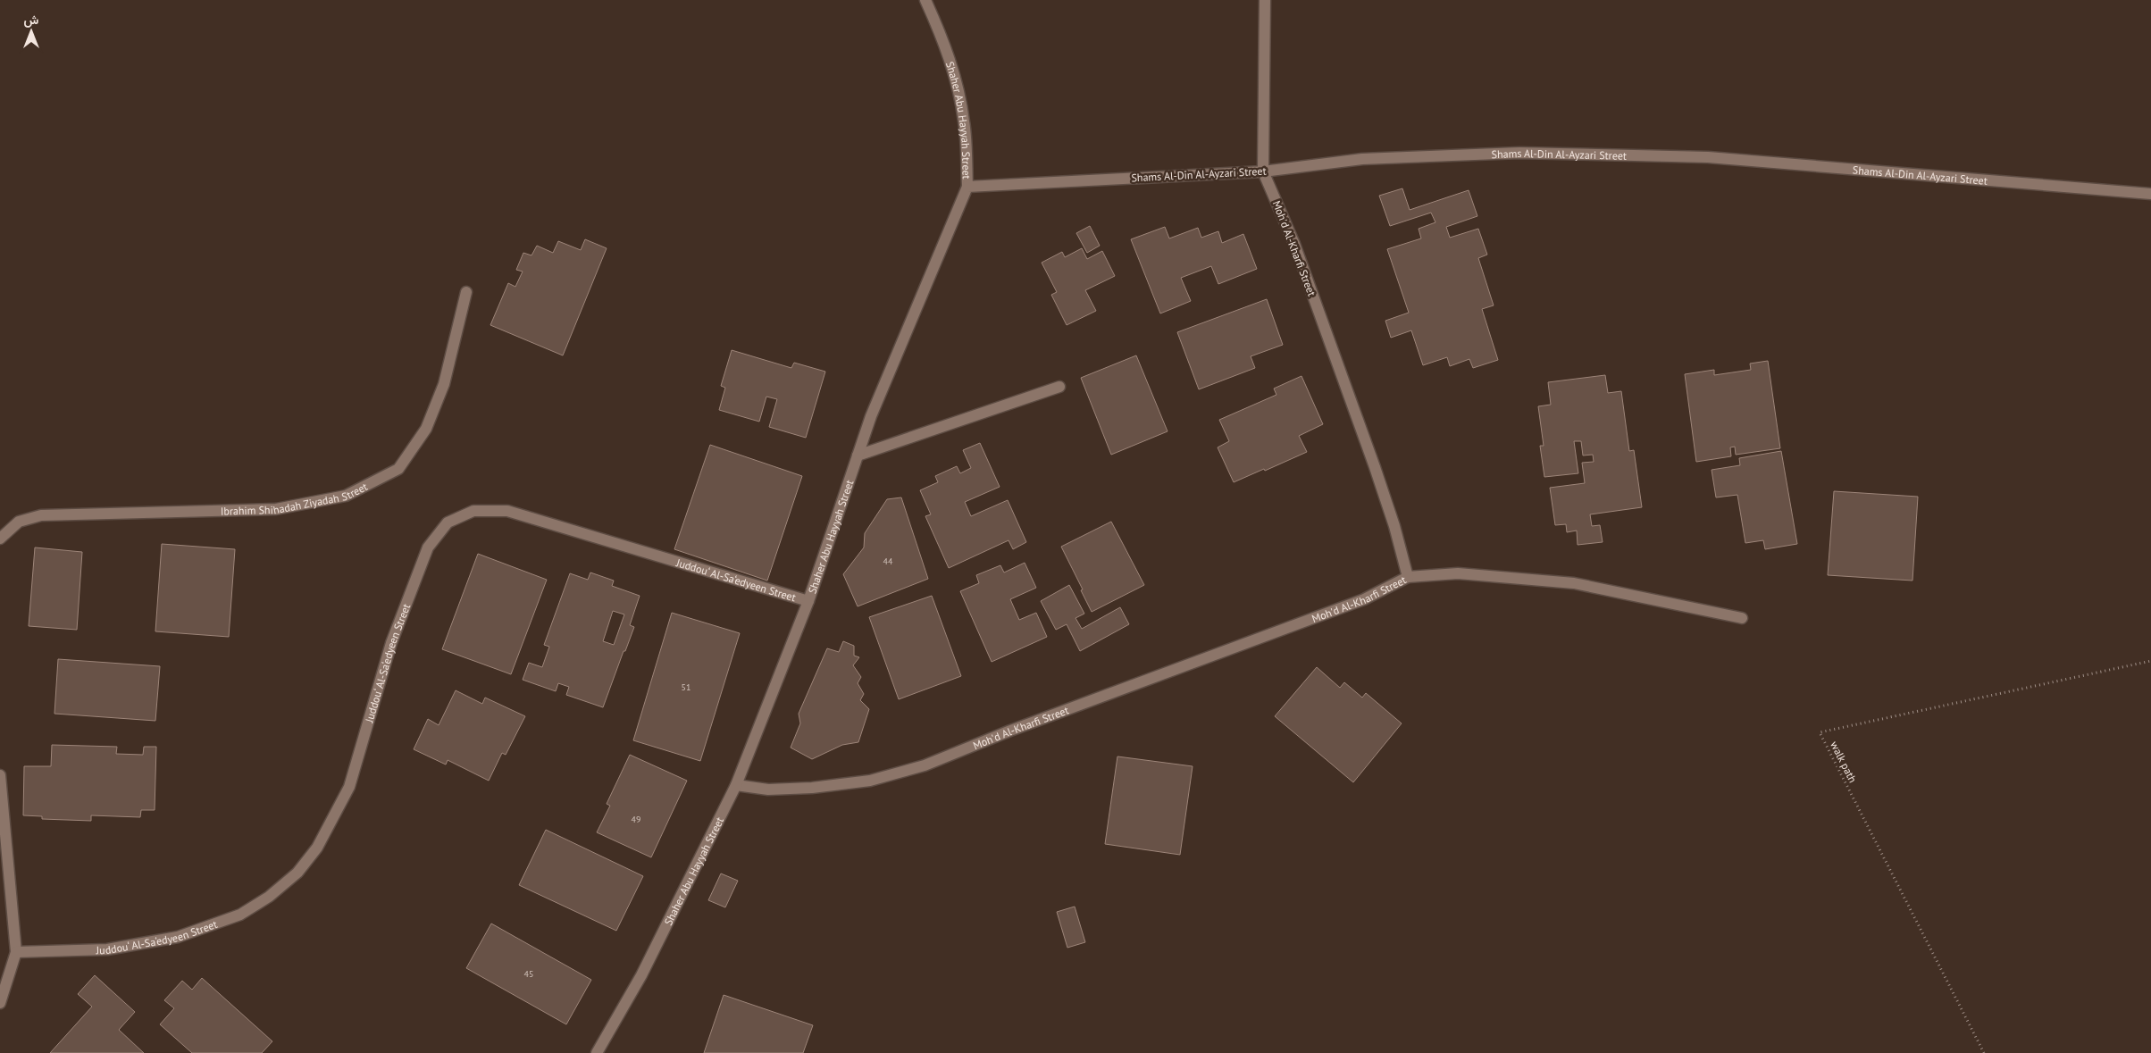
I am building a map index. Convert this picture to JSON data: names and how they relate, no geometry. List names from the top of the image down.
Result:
{
  "streets": {
    "street": [
      "Shaher Abu Hayyah Street",
      "Shams Al-Din Al-Ayzari Street",
      "Moh'd Al-Kharfi Street",
      "Ibrahim Shihadah Ziyadah Street",
      "Juddou‘ Al-Sa‘edyeen Street"
    ],
    "path": ["walk path"]
  },
  "crossings": [
    ["Shaher Abu Hayyah Street", "Shams Al-Din Al-Ayzari Street"],
    ["Shaher Abu Hayyah Street", "Moh'd Al-Kharfi Street"],
    ["Shaher Abu Hayyah Street", "Juddou‘ Al-Sa‘edyeen Street"],
    ["Shams Al-Din Al-Ayzari Street", "Moh'd Al-Kharfi Street"]
  ],
  "house_numbers": [
    "44",
    "51",
    "49",
    "45"
  ],
  "north": "top"
}
